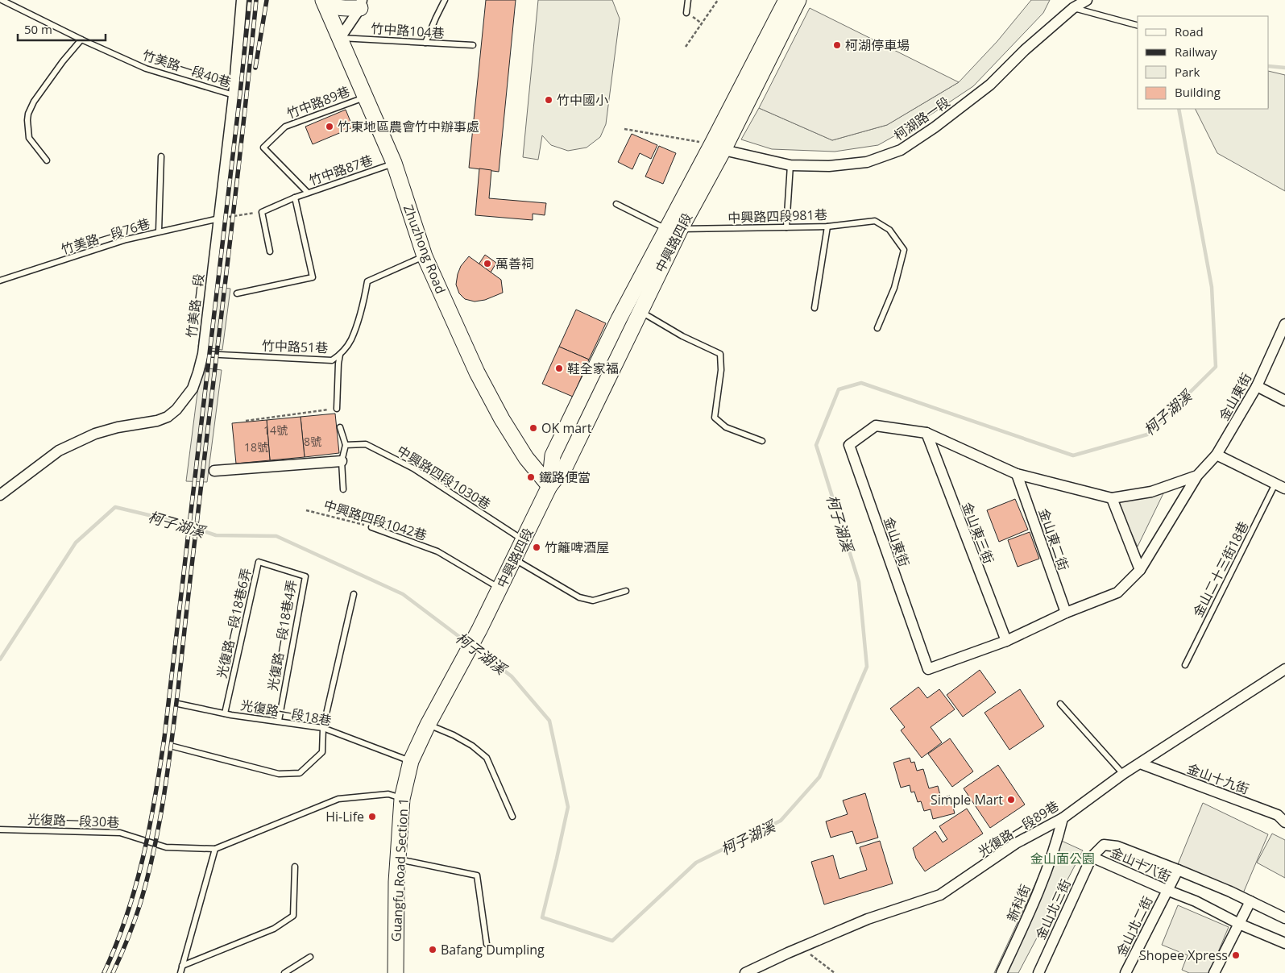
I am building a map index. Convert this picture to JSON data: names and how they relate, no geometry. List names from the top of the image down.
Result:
{
  "streets": {
    "main road": ["中興路四段", "Zhuzhong Road", "Guangfu Road Section 1"],
    "street": [
      "柯湖路一段",
      "竹美路一段",
      "金山東街",
      "金山東三街",
      "金山東二街",
      "金山十九街",
      "光復路一段89巷",
      "金山十八街",
      "新科街",
      "金山北三街",
      "金山北二街"
    ],
    "lane": [
      "竹中路104巷",
      "竹美路一段40巷",
      "竹中路89巷",
      "竹中路87巷",
      "中興路四段981巷",
      "竹美路一段76巷",
      "竹中路51巷",
      "中興路四段1030巷",
      "中興路四段1042巷",
      "金山二十三街18巷",
      "光復路一段18巷6弄",
      "光復路一段18巷4弄",
      "光復路一段18巷",
      "光復路一段30巷"
    ]
  },
  "crossings": [
    ["竹中路104巷", "Zhuzhong Road"],
    ["竹美路一段40巷", "竹美路一段"],
    ["竹中路89巷", "竹中路87巷"],
    ["竹中路89巷", "Zhuzhong Road"],
    ["柯湖路一段", "中興路四段"],
    ["竹中路87巷", "Zhuzhong Road"],
    ["中興路四段981巷", "中興路四段"],
    ["竹美路一段76巷", "竹美路一段"],
    ["中興路四段", "Zhuzhong Road"],
    ["中興路四段", "中興路四段1030巷"],
    ["中興路四段", "中興路四段1042巷"],
    ["中興路四段", "Guangfu Road Section 1"],
    ["Zhuzhong Road", "竹中路51巷"],
    ["竹美路一段", "竹中路51巷"],
    ["金山東街", "金山東三街"],
    ["金山東街", "金山東二街"],
    ["光復路一段18巷6弄", "光復路一段18巷4弄"],
    ["光復路一段18巷6弄", "光復路一段18巷"],
    ["光復路一段18巷4弄", "光復路一段18巷"],
    ["光復路一段18巷", "Guangfu Road Section 1"],
    ["金山十九街", "光復路一段89巷"],
    ["光復路一段30巷", "Guangfu Road Section 1"],
    ["光復路一段89巷", "新科街"],
    ["金山十八街", "金山北三街"],
    ["金山十八街", "金山北二街"]
  ],
  "water": ["柯子湖溪"],
  "parks": ["金山面公園"],
  "places": [
    "柯湖停車場",
    "竹中國小",
    "竹東地區農會竹中辦事處",
    "萬善祠",
    "鞋全家福",
    "OK mart",
    "鐵路便當",
    "竹籬啤酒屋",
    "Simple Mart",
    "Hi-Life",
    "Bafang Dumpling",
    "Shopee Xpress"
  ],
  "house_numbers": ["14號", "8號", "18號"],
  "legend": [
    "Road",
    "Railway",
    "Park",
    "Building"
  ],
  "scale_bar": "50 m"
}
